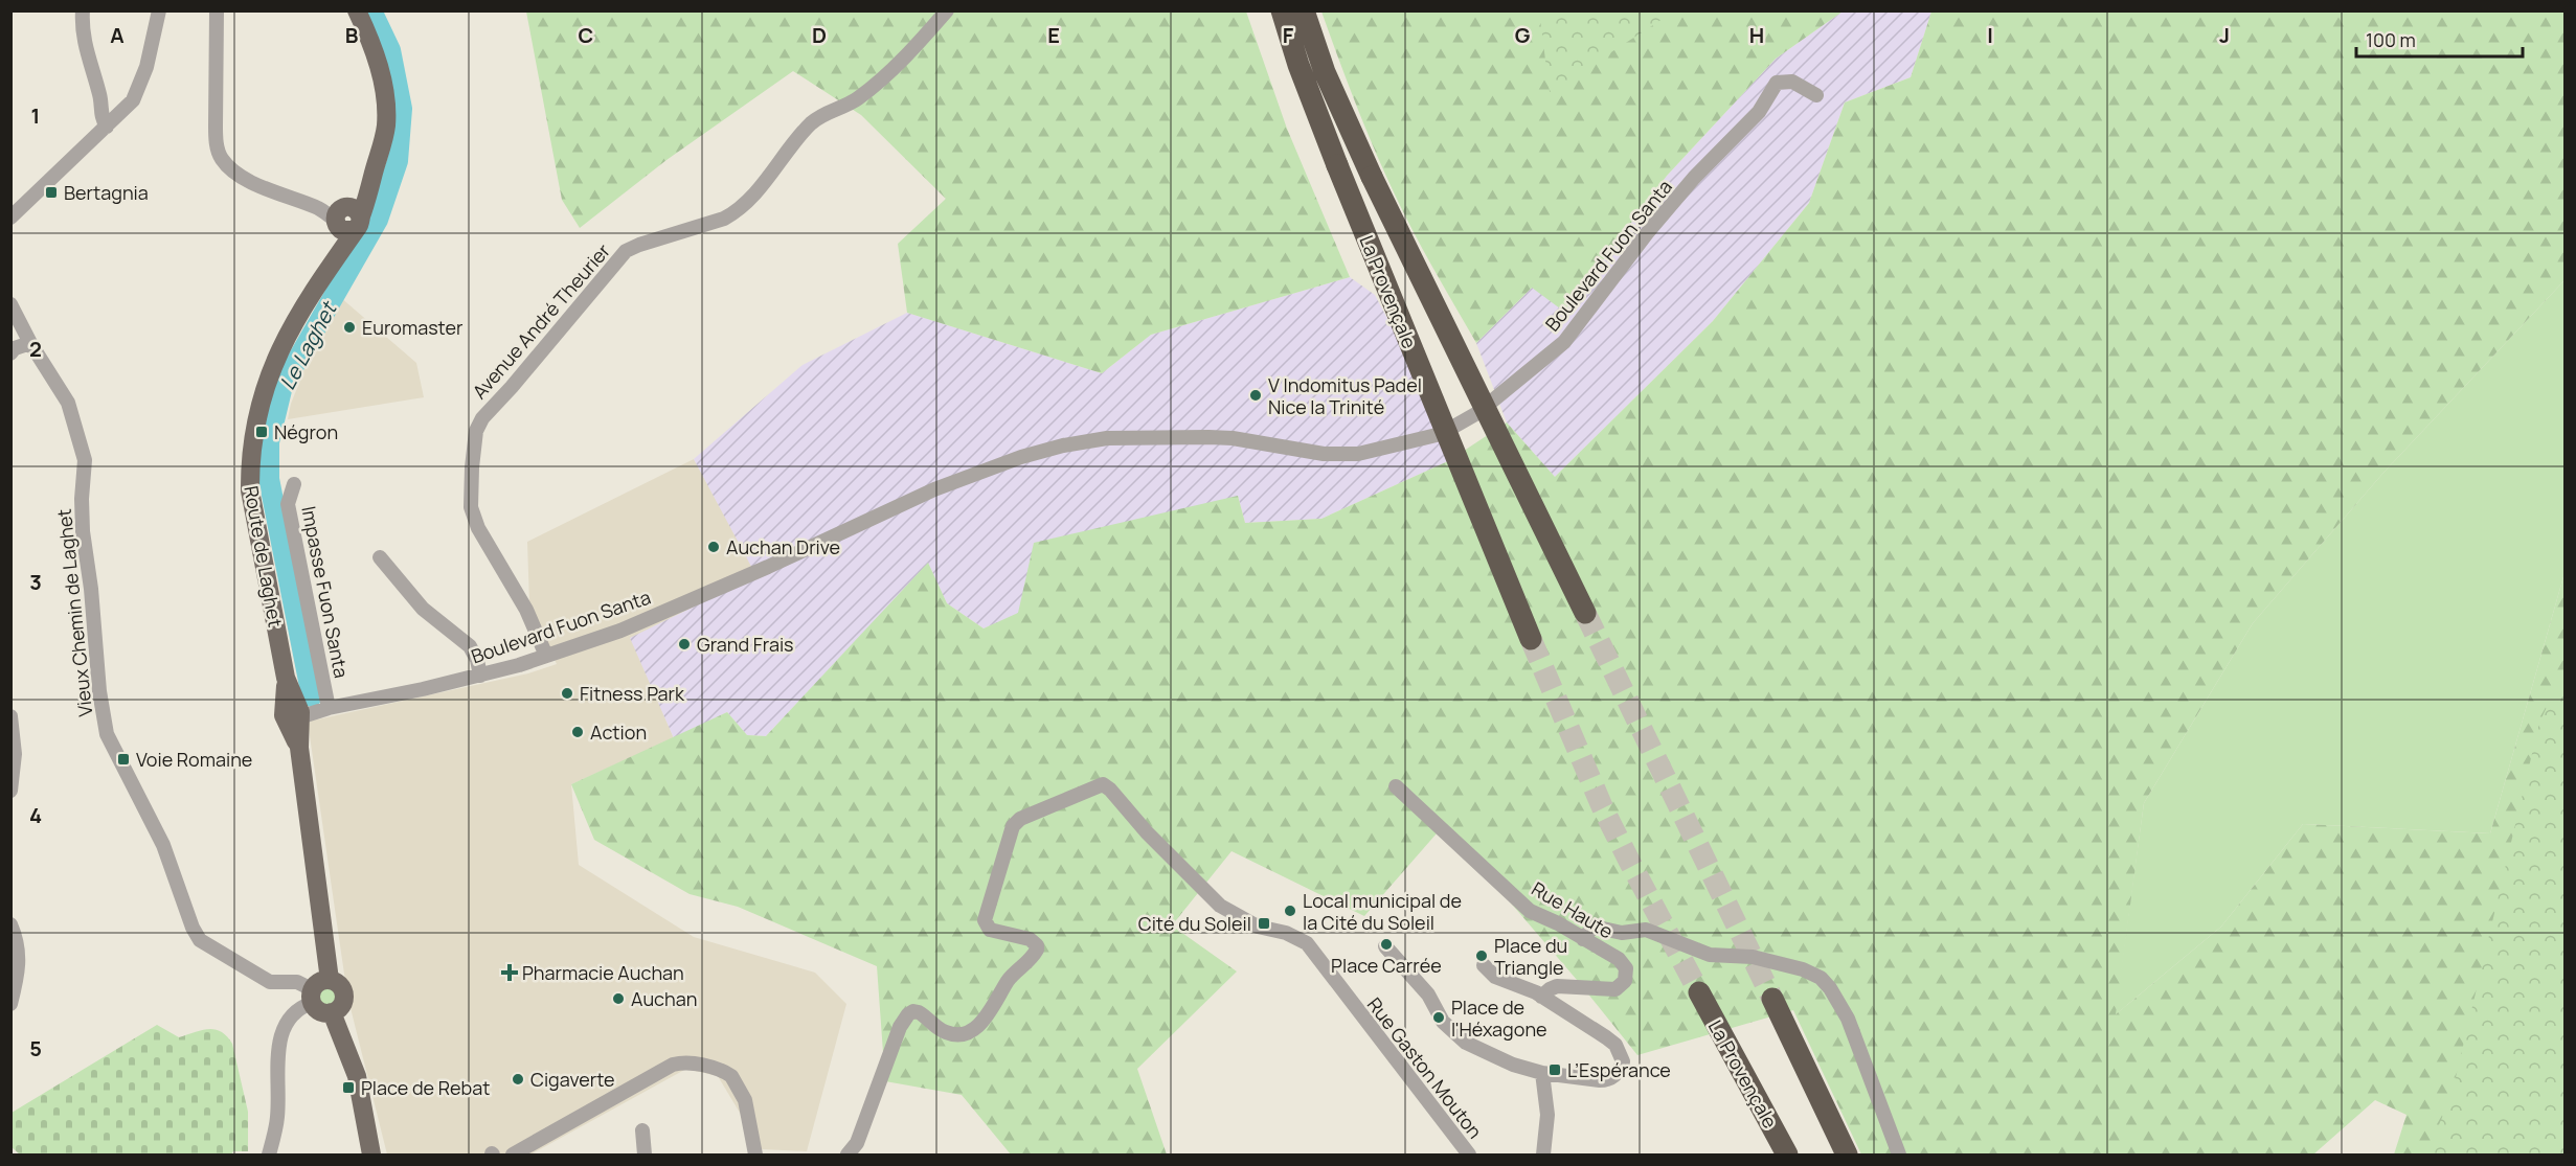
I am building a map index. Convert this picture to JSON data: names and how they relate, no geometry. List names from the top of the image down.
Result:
{
  "streets": {
    "highway": ["La Provençale"],
    "main road": ["Route de Laghet"],
    "street": [
      "Boulevard Fuon Santa",
      "Avenue André Theurier",
      "Impasse Fuon Santa",
      "Vieux Chemin de Laghet",
      "Rue Haute",
      "Rue Gaston Mouton"
    ]
  },
  "crossings": [
    ["Boulevard Fuon Santa", "Avenue André Theurier"],
    ["Boulevard Fuon Santa", "Route de Laghet"],
    ["Boulevard Fuon Santa", "Impasse Fuon Santa"],
    ["Route de Laghet", "Vieux Chemin de Laghet"]
  ],
  "water": ["Le Laghet"],
  "places": {
    "transit": [
      "Bertagnia",
      "Négron",
      "Voie Romaine",
      "Cité du Soleil",
      "L’Espérance",
      "Place de Rebat"
    ],
    "other": [
      "Euromaster",
      "V Indomitus Padel Nice la Trinité",
      "Auchan Drive",
      "Grand Frais",
      "Fitness Park",
      "Action",
      "Local municipal de la Cité du Soleil",
      "Place Carrée",
      "Place du Triangle",
      "Auchan",
      "Place de l'Héxagone",
      "Cigaverte"
    ],
    "health": ["Pharmacie Auchan"]
  },
  "scale_bar": "100 m",
  "grid": {
    "columns": [
      "A",
      "B",
      "C",
      "D",
      "E",
      "F",
      "G",
      "H",
      "I",
      "J"
    ],
    "rows": [
      "1",
      "2",
      "3",
      "4",
      "5"
    ]
  }
}
